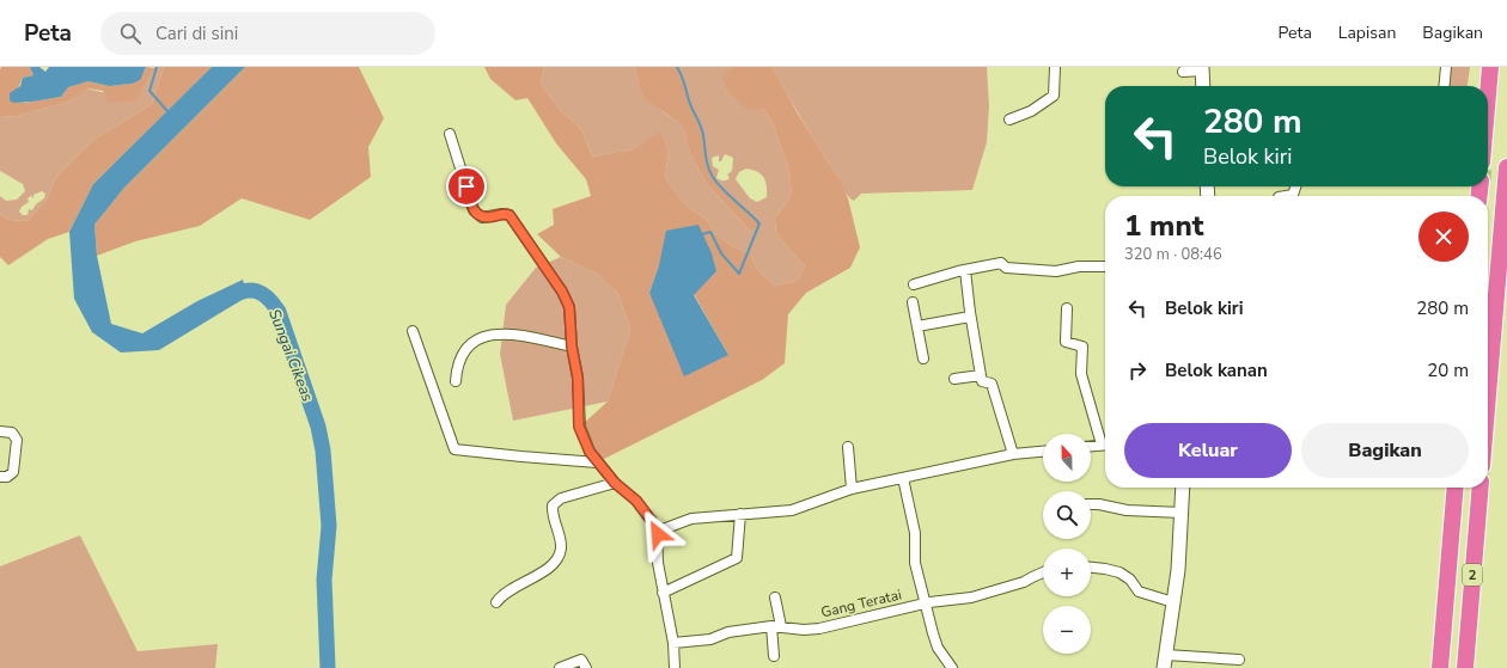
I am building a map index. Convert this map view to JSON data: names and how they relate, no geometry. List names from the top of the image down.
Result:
{
  "streets": {
    "highway": ["2"],
    "street": ["Gang Teratai"]
  },
  "water": ["Sungai Cikeas"],
  "north": "top",
  "page": {
    "header": "Peta",
    "search": "Cari di sini",
    "nav": ["Peta", "Lapisan", "Bagikan"],
    "turn": ["280 m", "Belok kiri"],
    "heading": ["1 mnt", "320 m · 08:46"],
    "list": [
      {
        "name": "Belok kiri",
        "value": "280 m"
      },
      {
        "name": "Belok kanan",
        "value": "20 m"
      }
    ],
    "buttons": ["Keluar", "Bagikan"],
    "map_buttons": ["+", "−"]
  }
}
